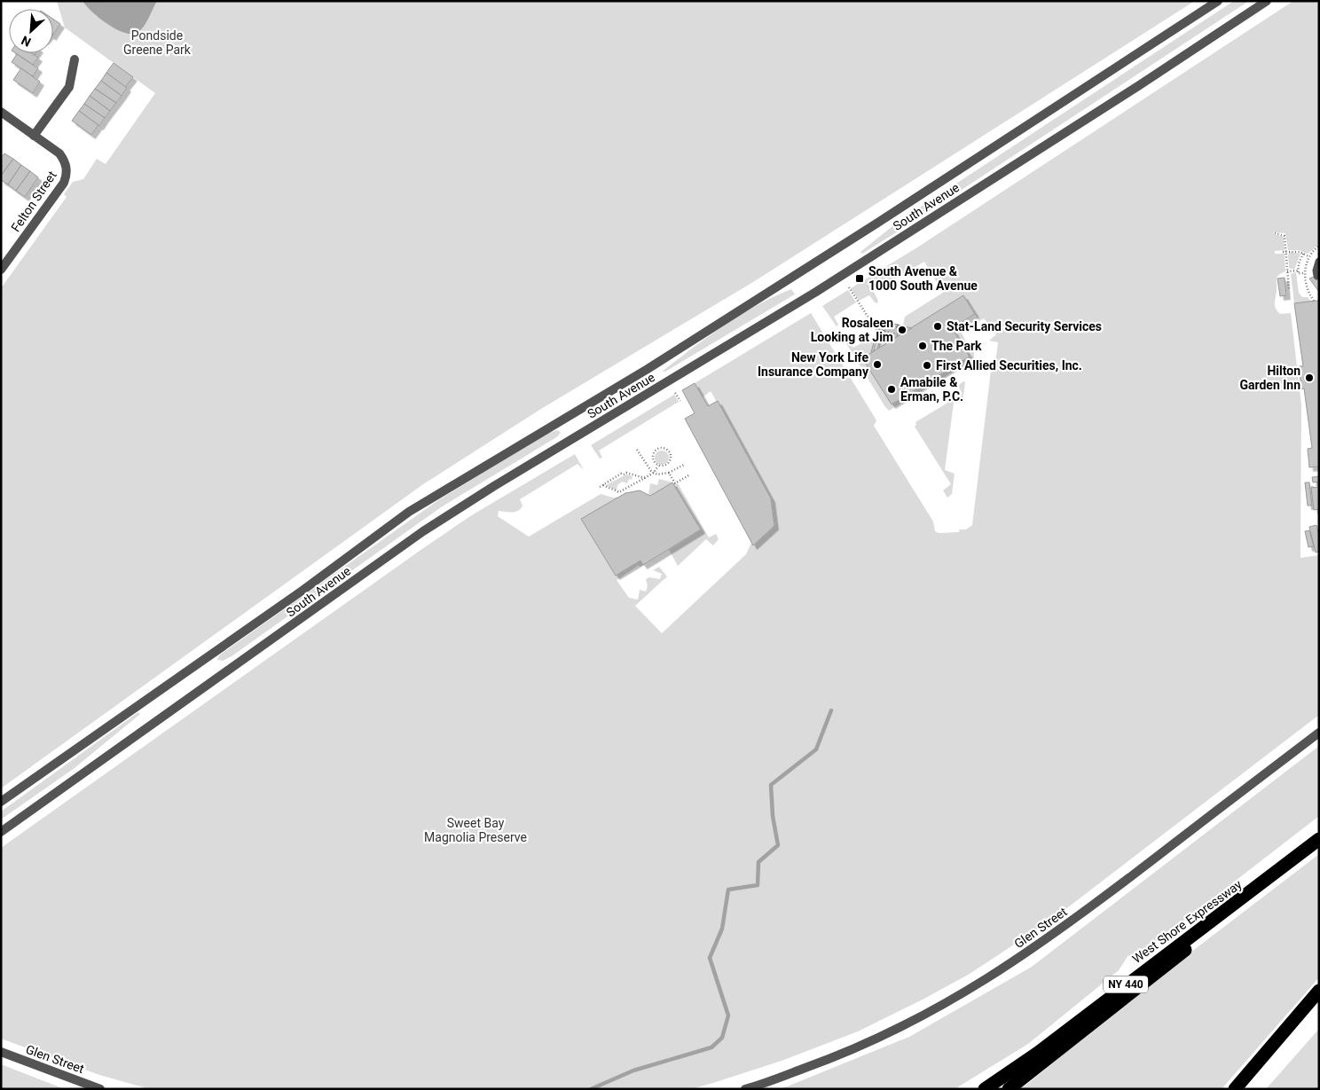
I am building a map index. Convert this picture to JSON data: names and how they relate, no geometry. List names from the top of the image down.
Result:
{
  "streets": {
    "highway": ["West Shore Expressway", "NY 440"],
    "street": ["Felton Street", "South Avenue", "Glen Street"]
  },
  "parks": ["Pondside Greene Park", "Sweet Bay Magnolia Preserve"],
  "places": {
    "transit": ["South Avenue & 1000 South Avenue"],
    "other": [
      "Stat-Land Security Services",
      "Rosaleen Looking at Jim",
      "The Park",
      "New York Life Insurance Company",
      "First Allied Securities, Inc.",
      "Hilton Garden Inn",
      "Amabile & Erman, P.C."
    ]
  },
  "north": "bottom left"
}
